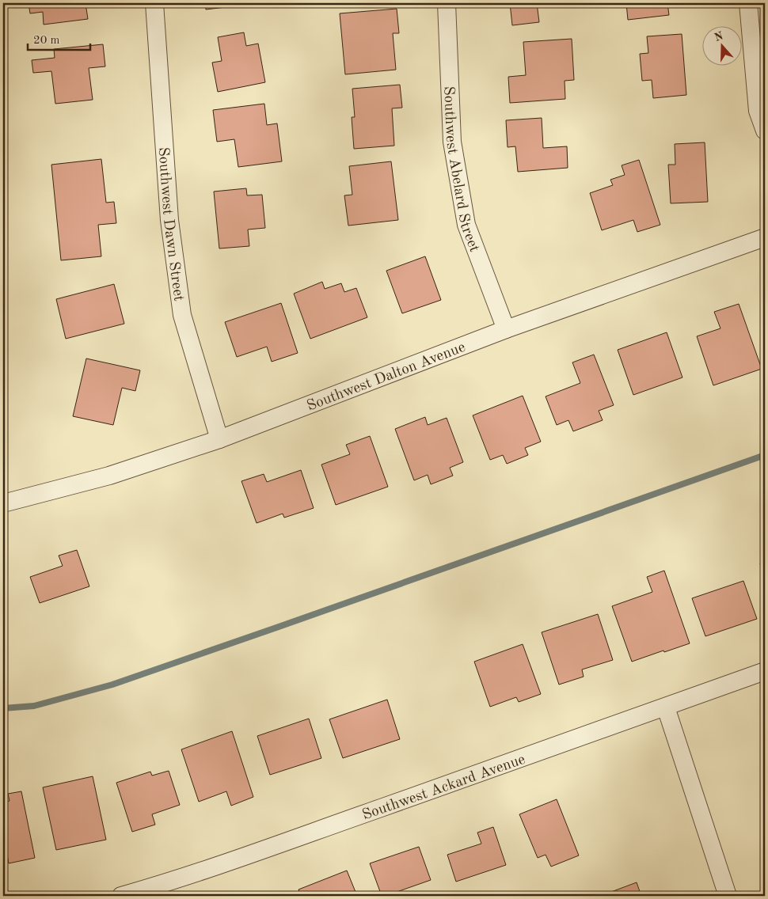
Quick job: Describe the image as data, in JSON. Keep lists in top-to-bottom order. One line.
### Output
{"streets":{"street":["Southwest Abelard Street","Southwest Dawn Street","Southwest Dalton Avenue","Southwest Ackard Avenue"]},"crossings":[["Southwest Abelard Street","Southwest Dalton Avenue"],["Southwest Dawn Street","Southwest Dalton Avenue"]],"scale_bar":"20 m","north":"top"}
